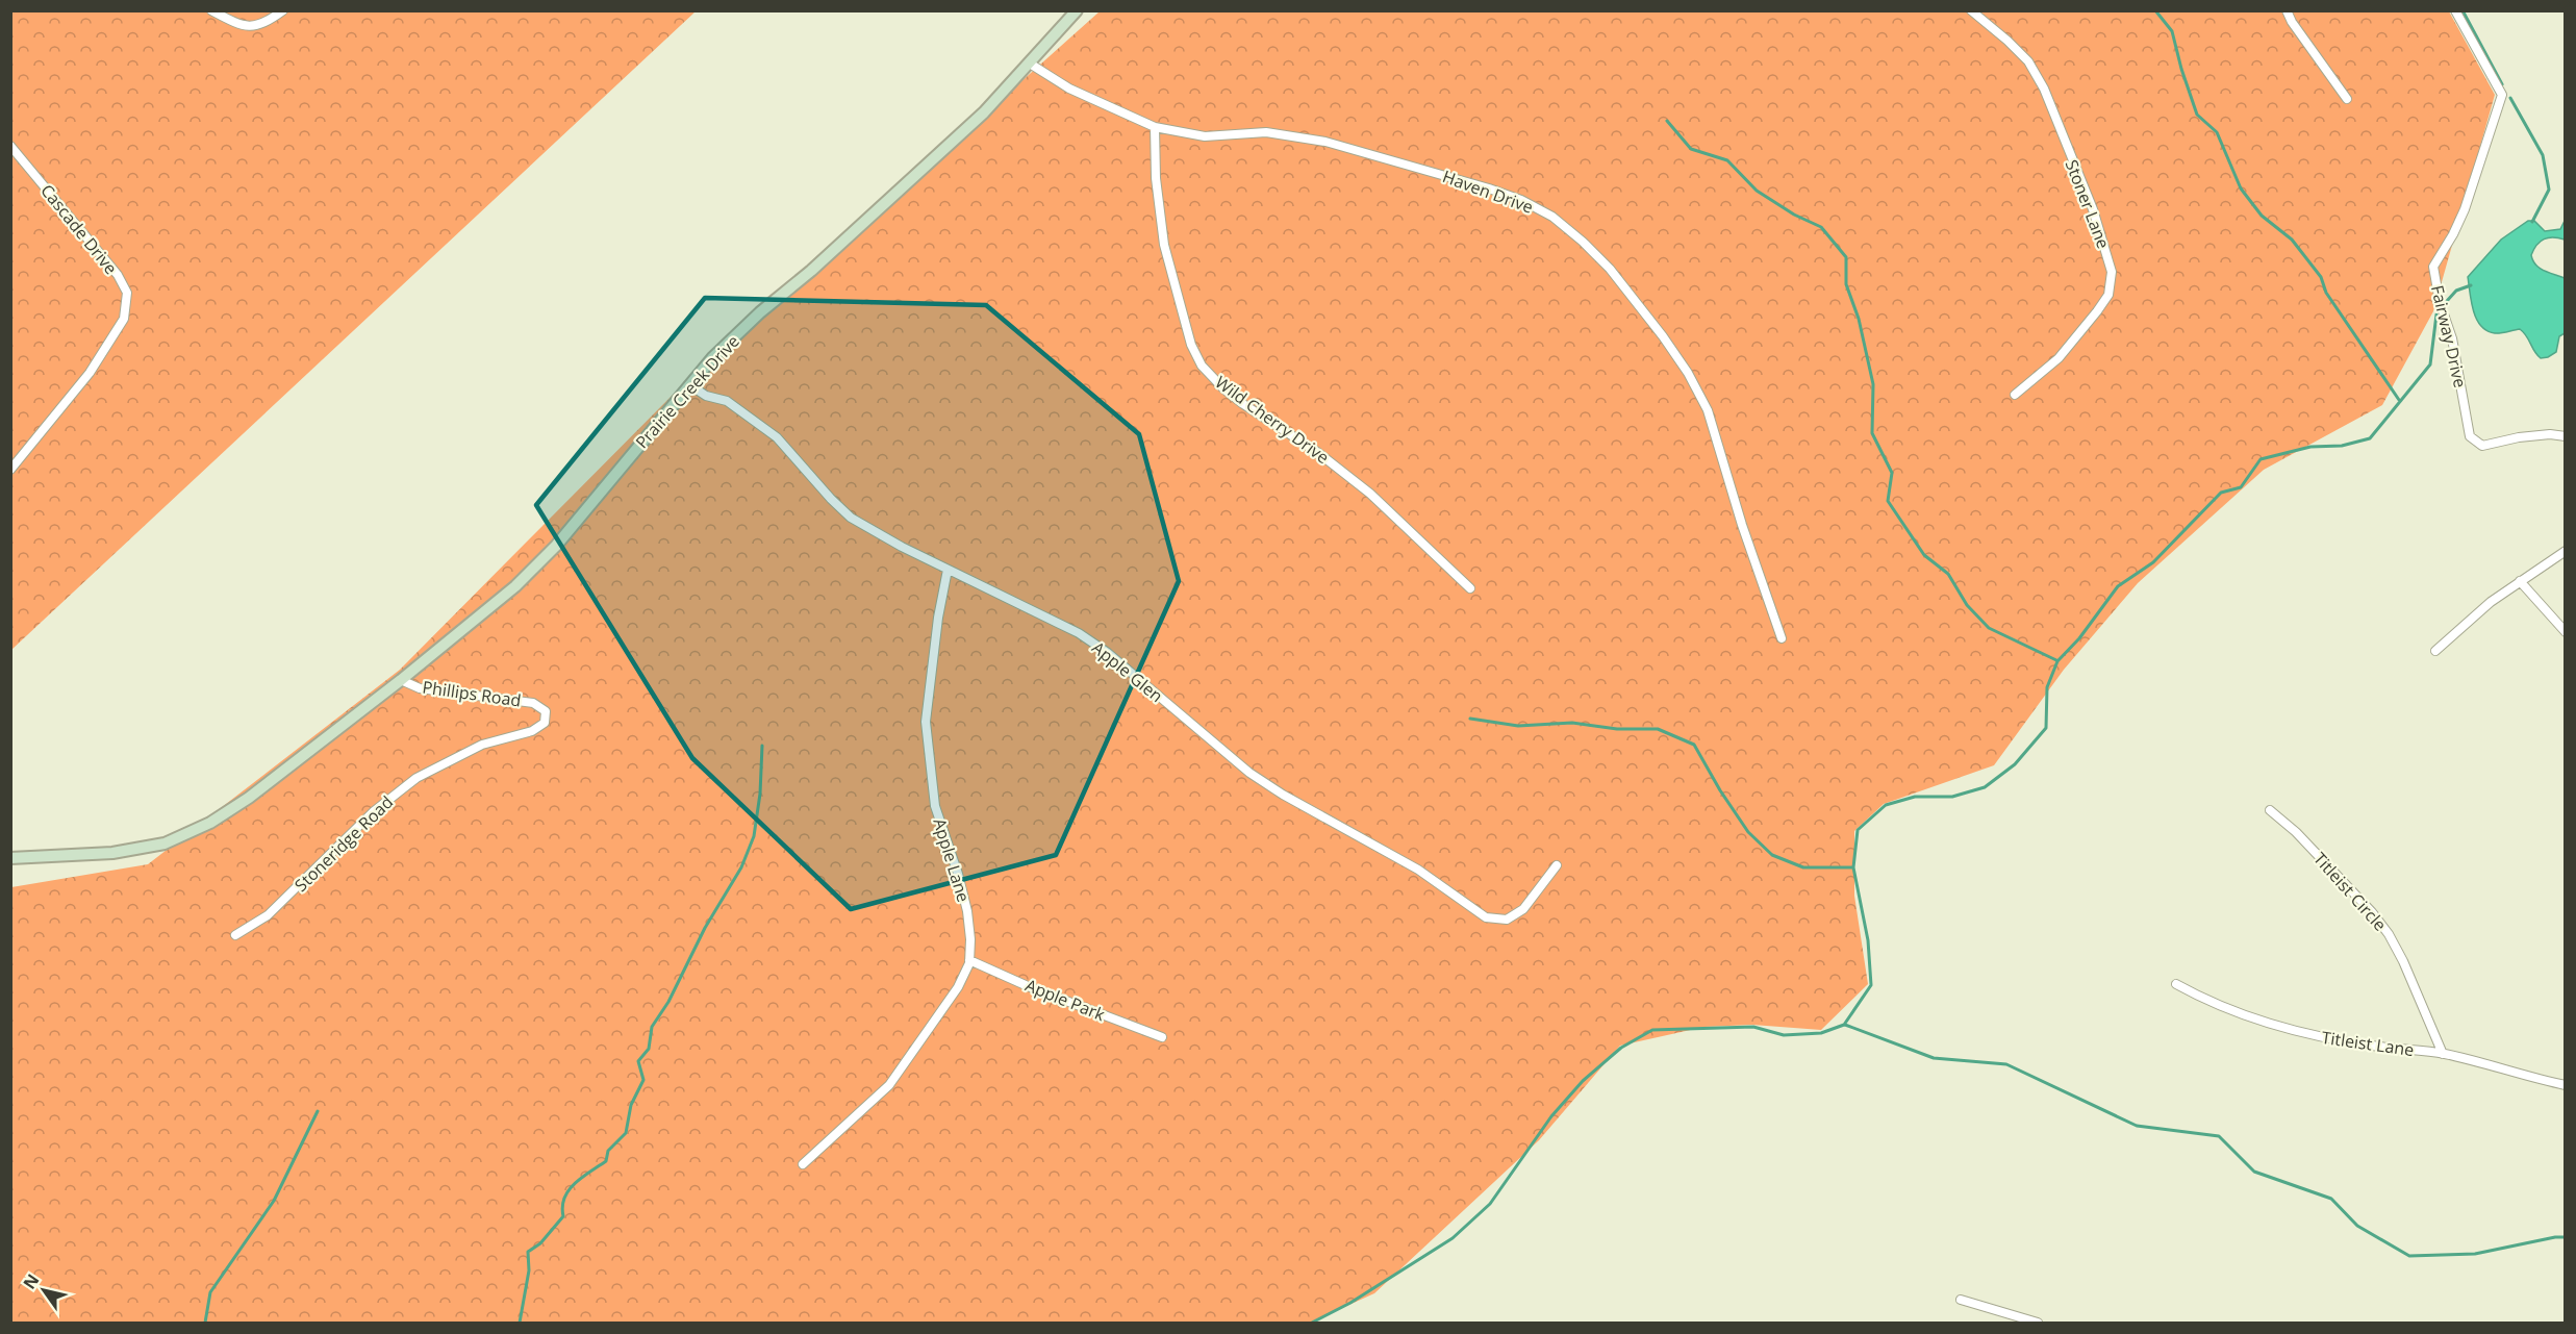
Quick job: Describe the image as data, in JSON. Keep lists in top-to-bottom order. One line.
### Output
{"streets":{"main road":["Prairie Creek Drive"],"street":["Haven Drive","Stoner Lane","Cascade Drive","Fairway Drive","Wild Cherry Drive","Apple Glen","Phillips Road","Stoneridge Road","Apple Lane","Titleist Circle","Apple Park","Titleist Lane"]},"crossings":[["Haven Drive","Prairie Creek Drive"],["Haven Drive","Wild Cherry Drive"],["Prairie Creek Drive","Apple Glen"],["Prairie Creek Drive","Phillips Road"],["Apple Glen","Apple Lane"],["Phillips Road","Stoneridge Road"],["Apple Lane","Apple Park"],["Titleist Circle","Titleist Lane"]],"north":"top left"}
